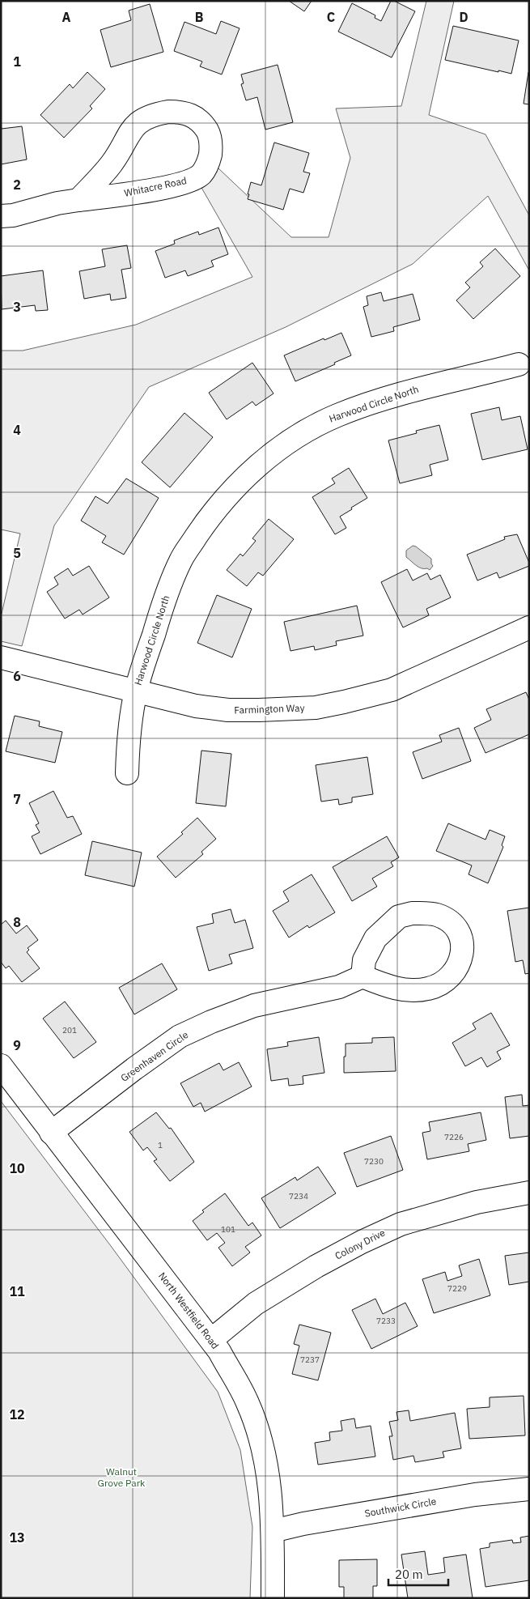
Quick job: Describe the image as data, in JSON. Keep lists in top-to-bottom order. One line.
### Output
{"streets":{"street":["Whitacre Road","Harwood Circle North","Farmington Way","Greenhaven Circle","Colony Drive","North Westfield Road","Southwick Circle"]},"crossings":[["Harwood Circle North","Farmington Way"],["Greenhaven Circle","North Westfield Road"],["Colony Drive","North Westfield Road"],["North Westfield Road","Southwick Circle"]],"parks":["Walnut Grove Park"],"house_numbers":["201","7226","1","7230","7234","101","7229","7233","7237"],"scale_bar":"20 m","grid":{"columns":["A","B","C","D"],"rows":["1","2","3","4","5","6","7","8","9","10","11","12","13"]}}
